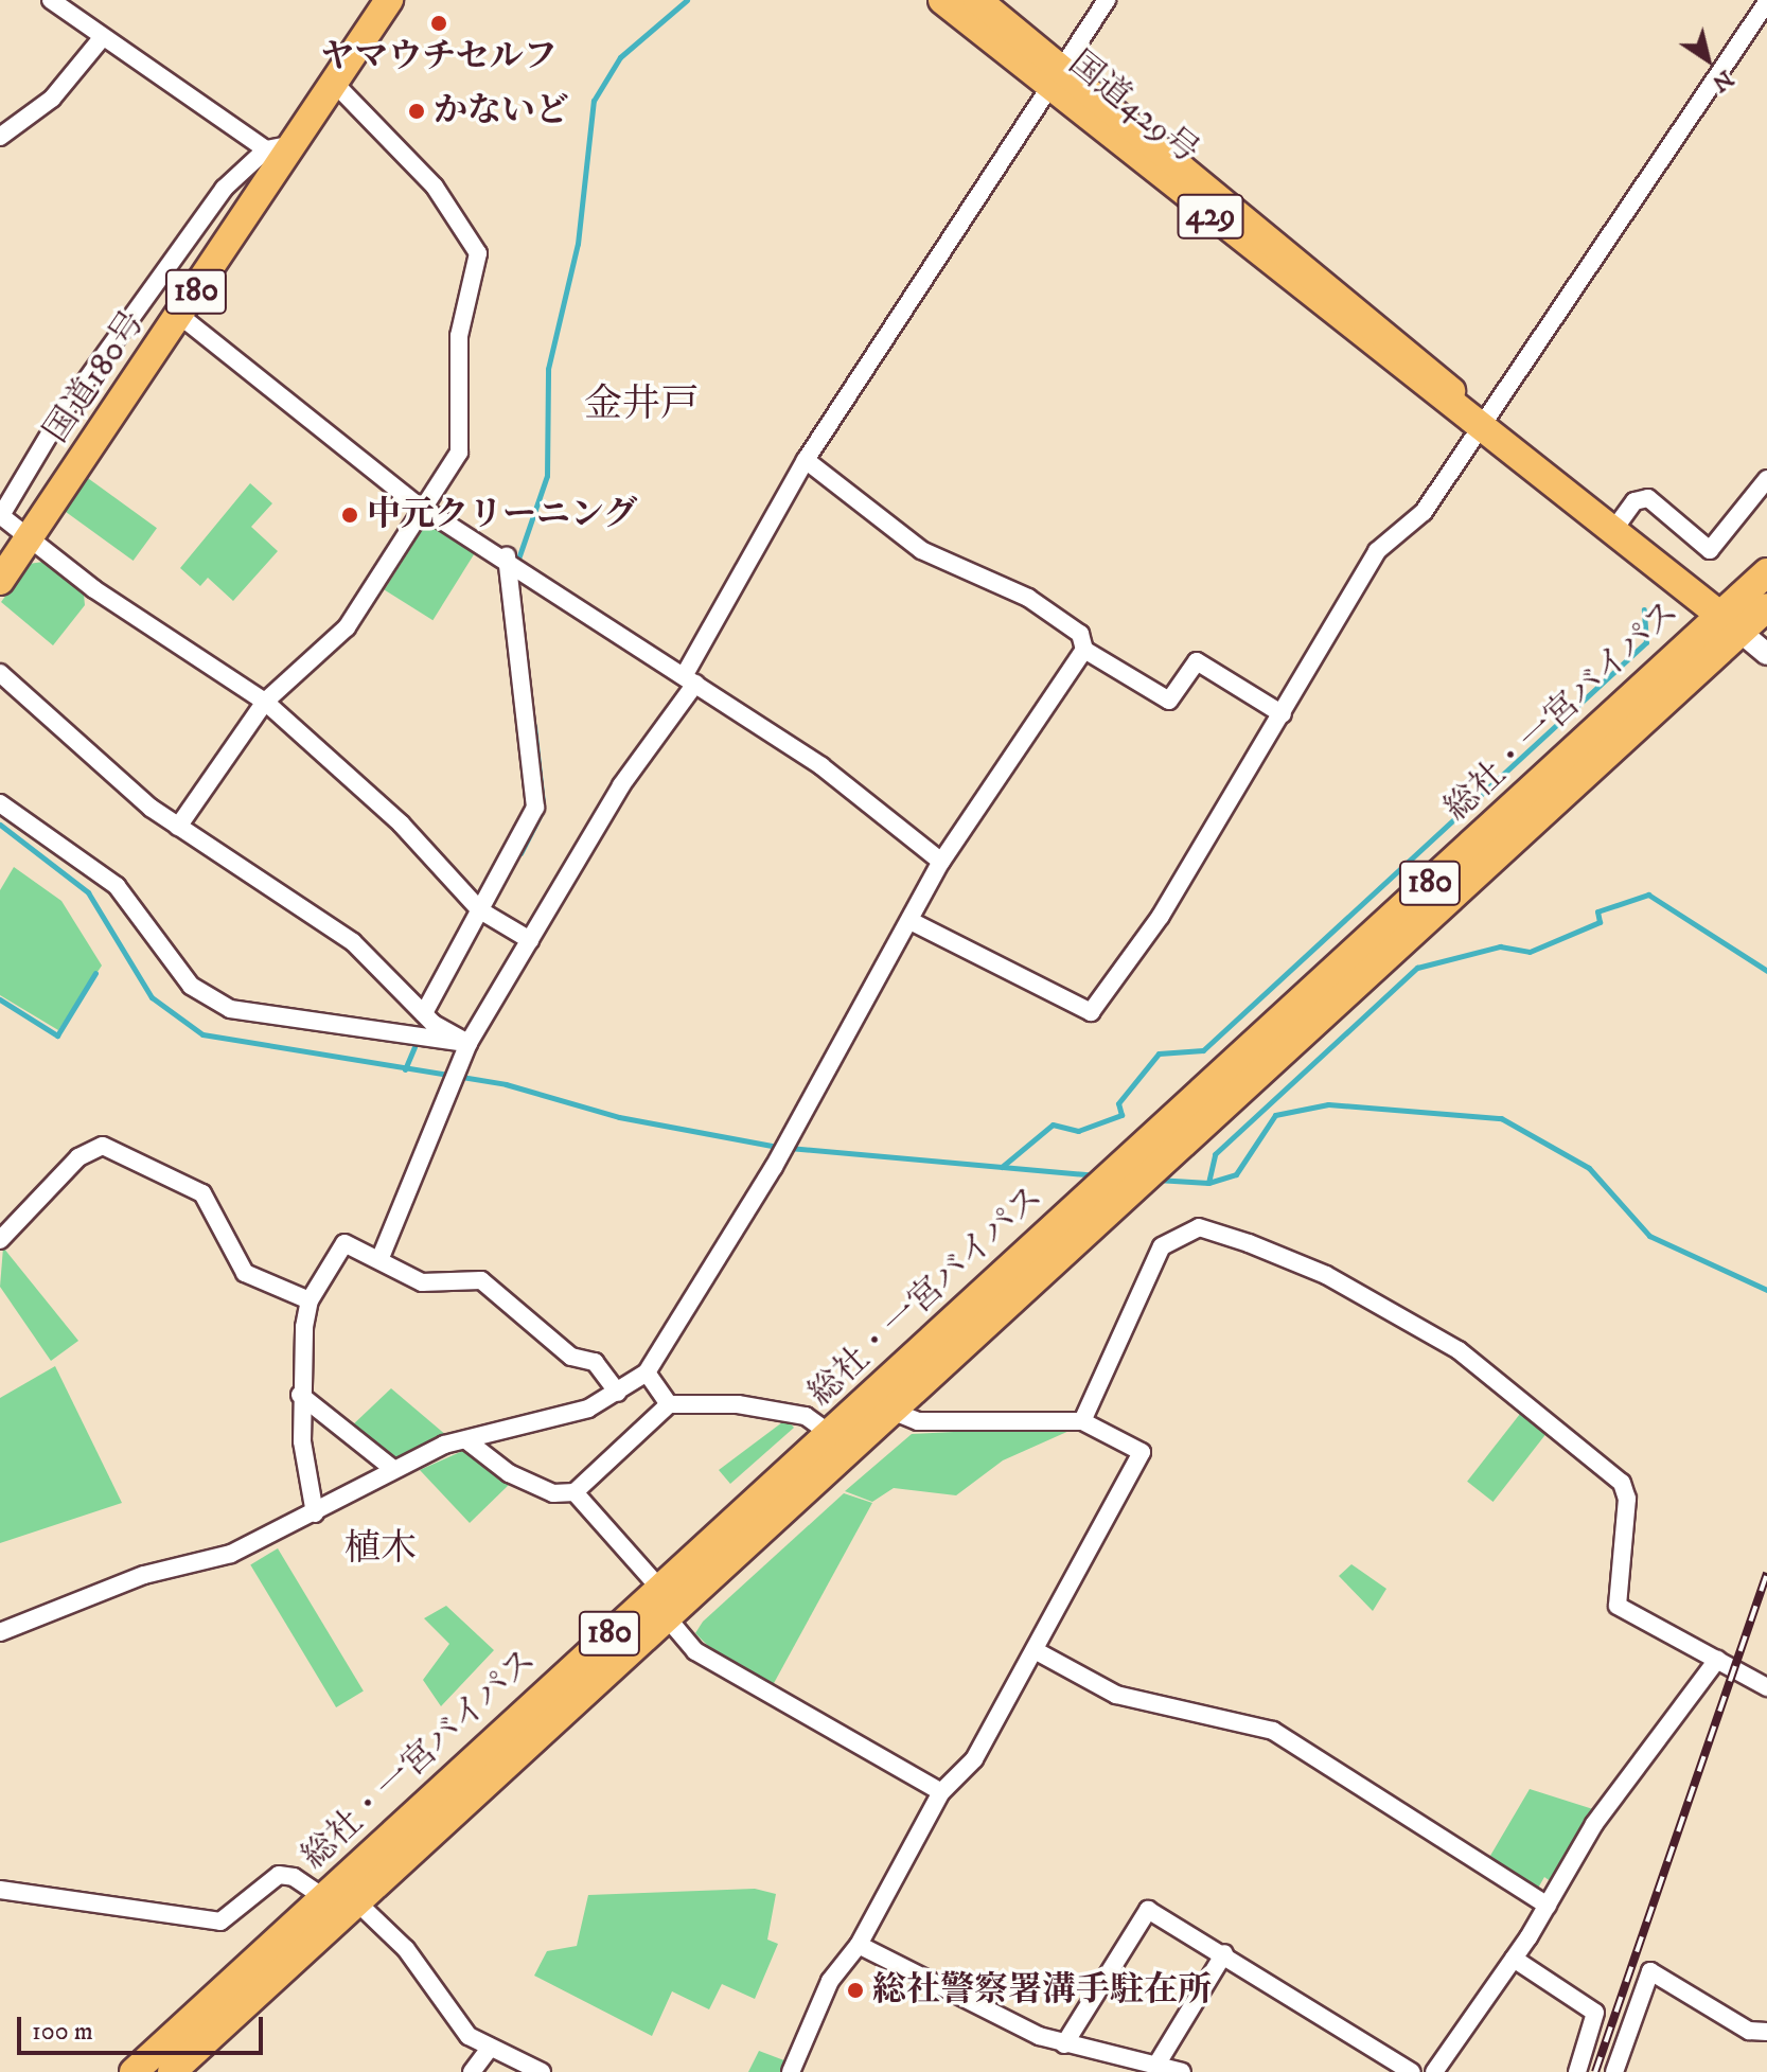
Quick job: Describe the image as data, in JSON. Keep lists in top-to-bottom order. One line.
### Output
{"streets":{"highway":["国道429号","429","180","国道180号","総社・一宮バイパス"]},"crossings":[["国道429号","総社・一宮バイパス"]],"districts":["金井戸","植木"],"places":["ヤマウチセルフ","かないど","中元クリーニング","総社警察署溝手駐在所"],"scale_bar":"100 m","north":"bottom right"}
